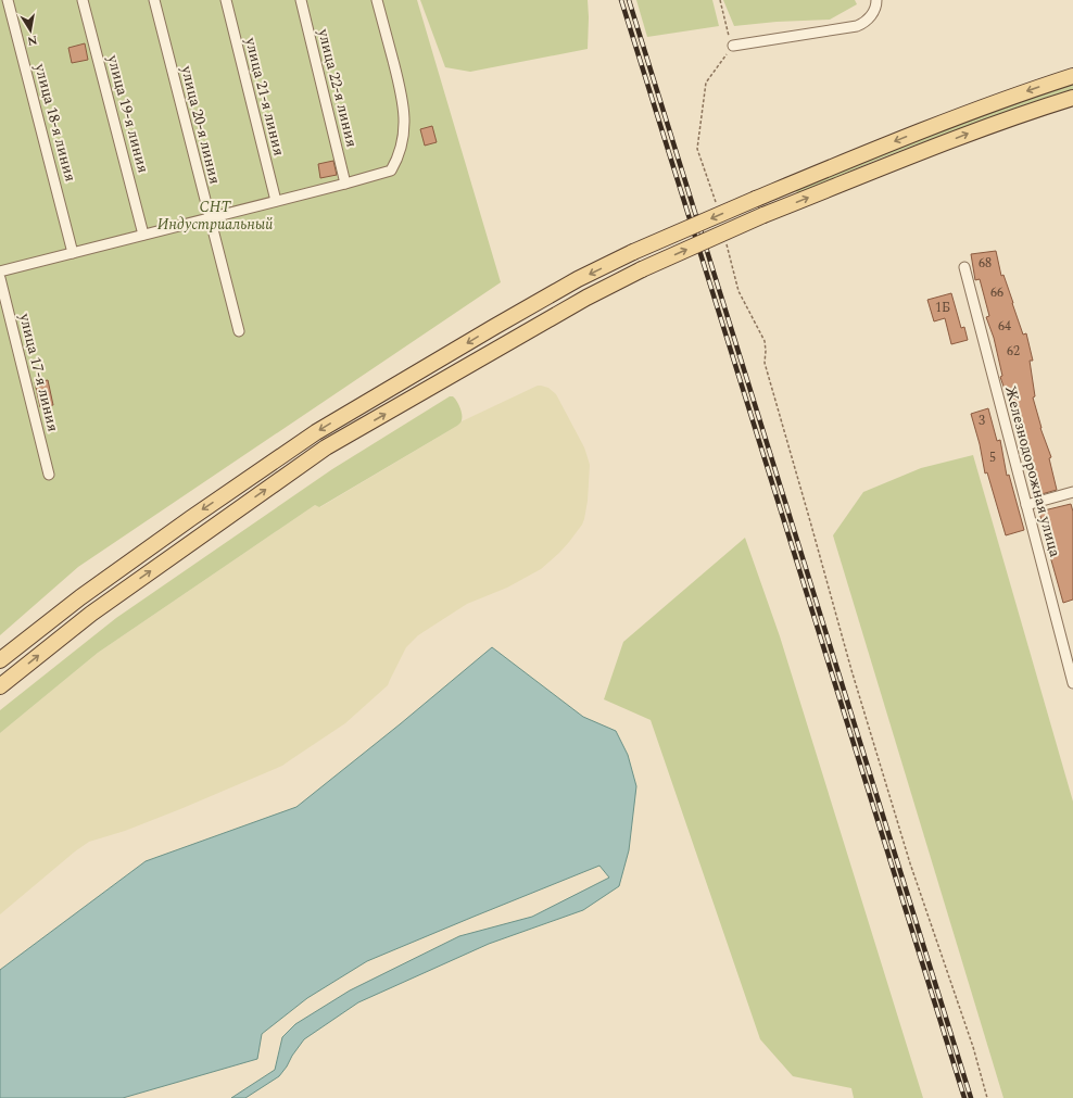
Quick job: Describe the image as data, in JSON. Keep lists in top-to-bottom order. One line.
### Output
{"streets":{"street":["улица 22-я линия","улица 21-я линия","улица 19-я линия","улица 18-я линия","улица 20-я линия","улица 17-я линия","Железнодорожная улица"]},"parks":["СНТ Индустриальный"],"house_numbers":["68","66","1Б","64","62","3","5"],"north":"bottom"}
